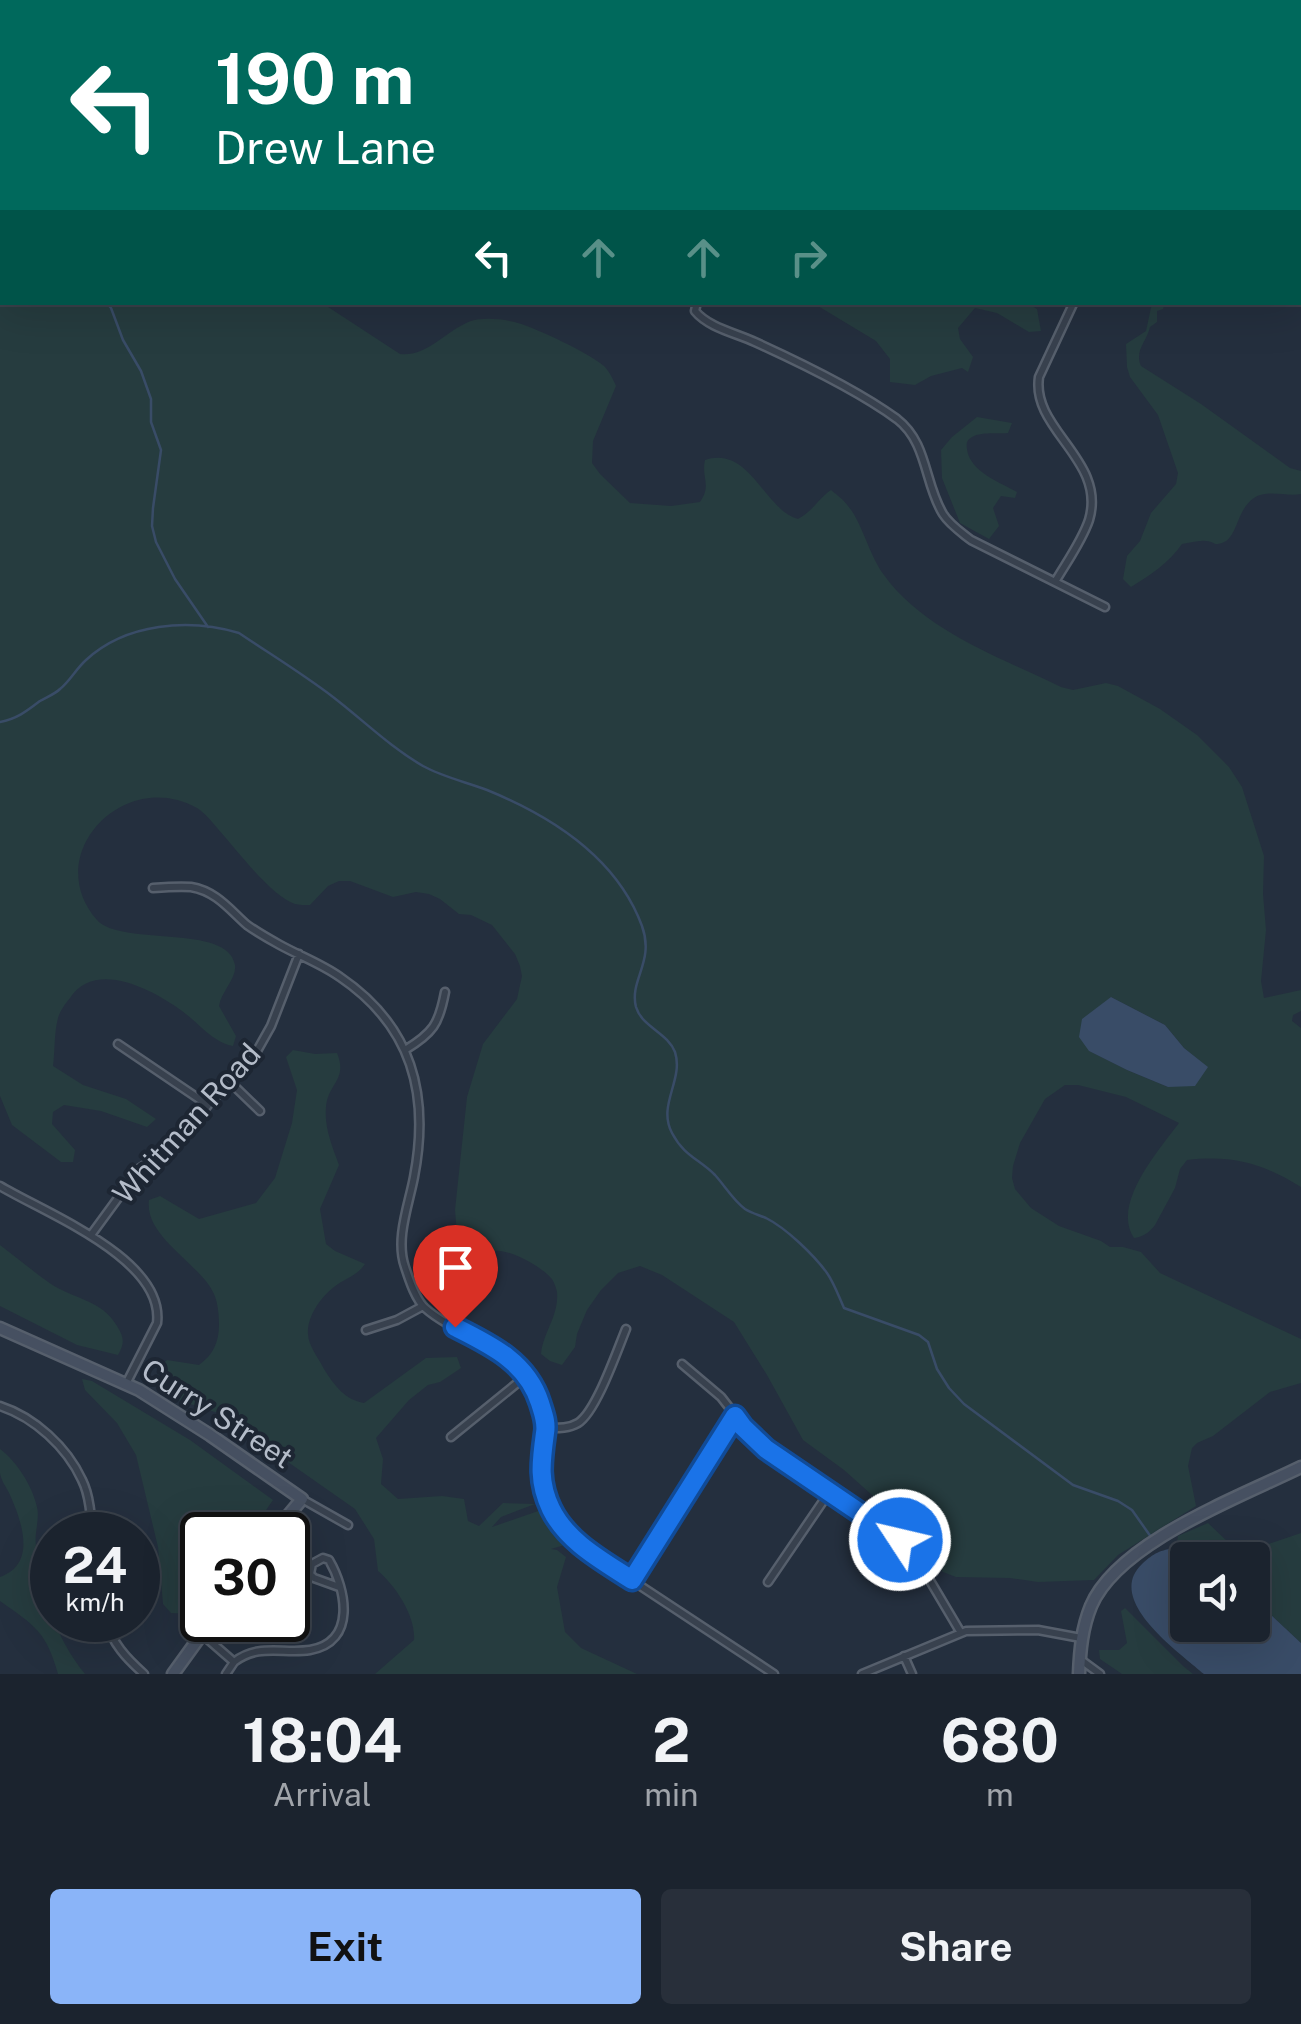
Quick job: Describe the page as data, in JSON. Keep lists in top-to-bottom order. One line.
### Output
{"streets":{"street":["Whitman Road","Curry Street"]},"page":{"turn":["190 m","Drew Lane"],"speed":"24 km/h","limit":"30","eta":["18:04","Arrival","2","min","680","m"],"buttons":["Exit","Share"]}}
